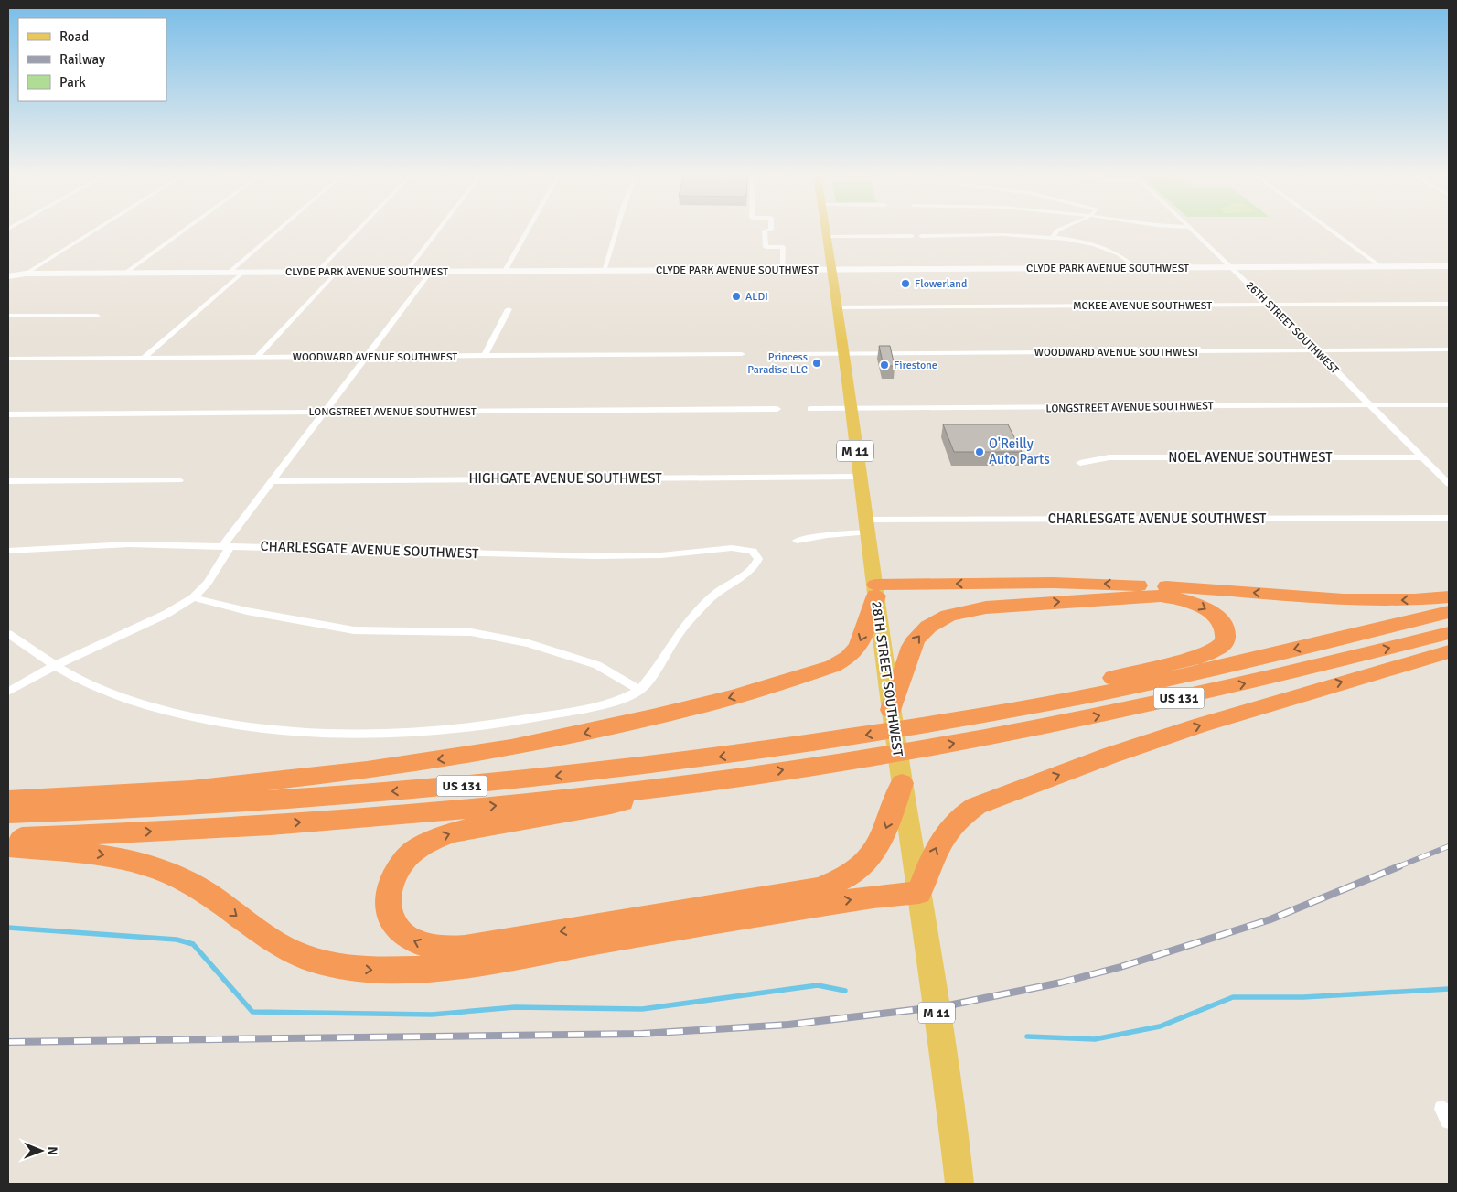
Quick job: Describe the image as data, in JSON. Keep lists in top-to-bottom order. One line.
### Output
{"streets":{"highway":["US 131"],"main road":["CLYDE PARK AVENUE SOUTHWEST","M 11","28TH STREET SOUTHWEST"],"street":["MCKEE AVENUE SOUTHWEST","26TH STREET SOUTHWEST","WOODWARD AVENUE SOUTHWEST","LONGSTREET AVENUE SOUTHWEST","NOEL AVENUE SOUTHWEST","HIGHGATE AVENUE SOUTHWEST","CHARLESGATE AVENUE SOUTHWEST"]},"crossings":[["CLYDE PARK AVENUE SOUTHWEST","26TH STREET SOUTHWEST"],["CLYDE PARK AVENUE SOUTHWEST","28TH STREET SOUTHWEST"],["MCKEE AVENUE SOUTHWEST","26TH STREET SOUTHWEST"],["MCKEE AVENUE SOUTHWEST","28TH STREET SOUTHWEST"],["26TH STREET SOUTHWEST","WOODWARD AVENUE SOUTHWEST"],["26TH STREET SOUTHWEST","LONGSTREET AVENUE SOUTHWEST"],["26TH STREET SOUTHWEST","NOEL AVENUE SOUTHWEST"],["WOODWARD AVENUE SOUTHWEST","28TH STREET SOUTHWEST"],["LONGSTREET AVENUE SOUTHWEST","28TH STREET SOUTHWEST"],["HIGHGATE AVENUE SOUTHWEST","28TH STREET SOUTHWEST"],["CHARLESGATE AVENUE SOUTHWEST","28TH STREET SOUTHWEST"]],"places":["Flowerland","ALDI","Princess Paradise LLC","Firestone","O'Reilly Auto Parts"],"legend":["Road","Railway","Park"],"north":"right"}
